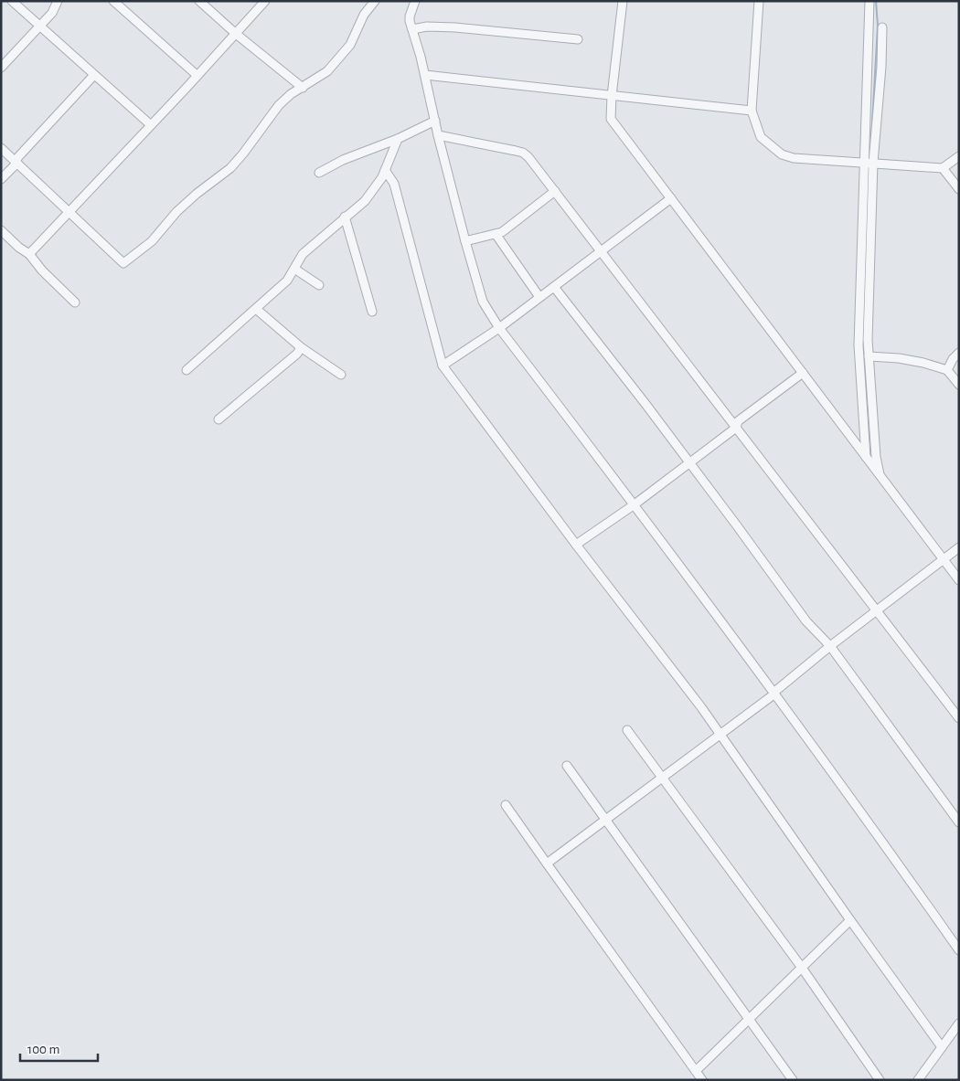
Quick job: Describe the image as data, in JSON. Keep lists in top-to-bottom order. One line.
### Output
{"scale_bar":"100 m"}
